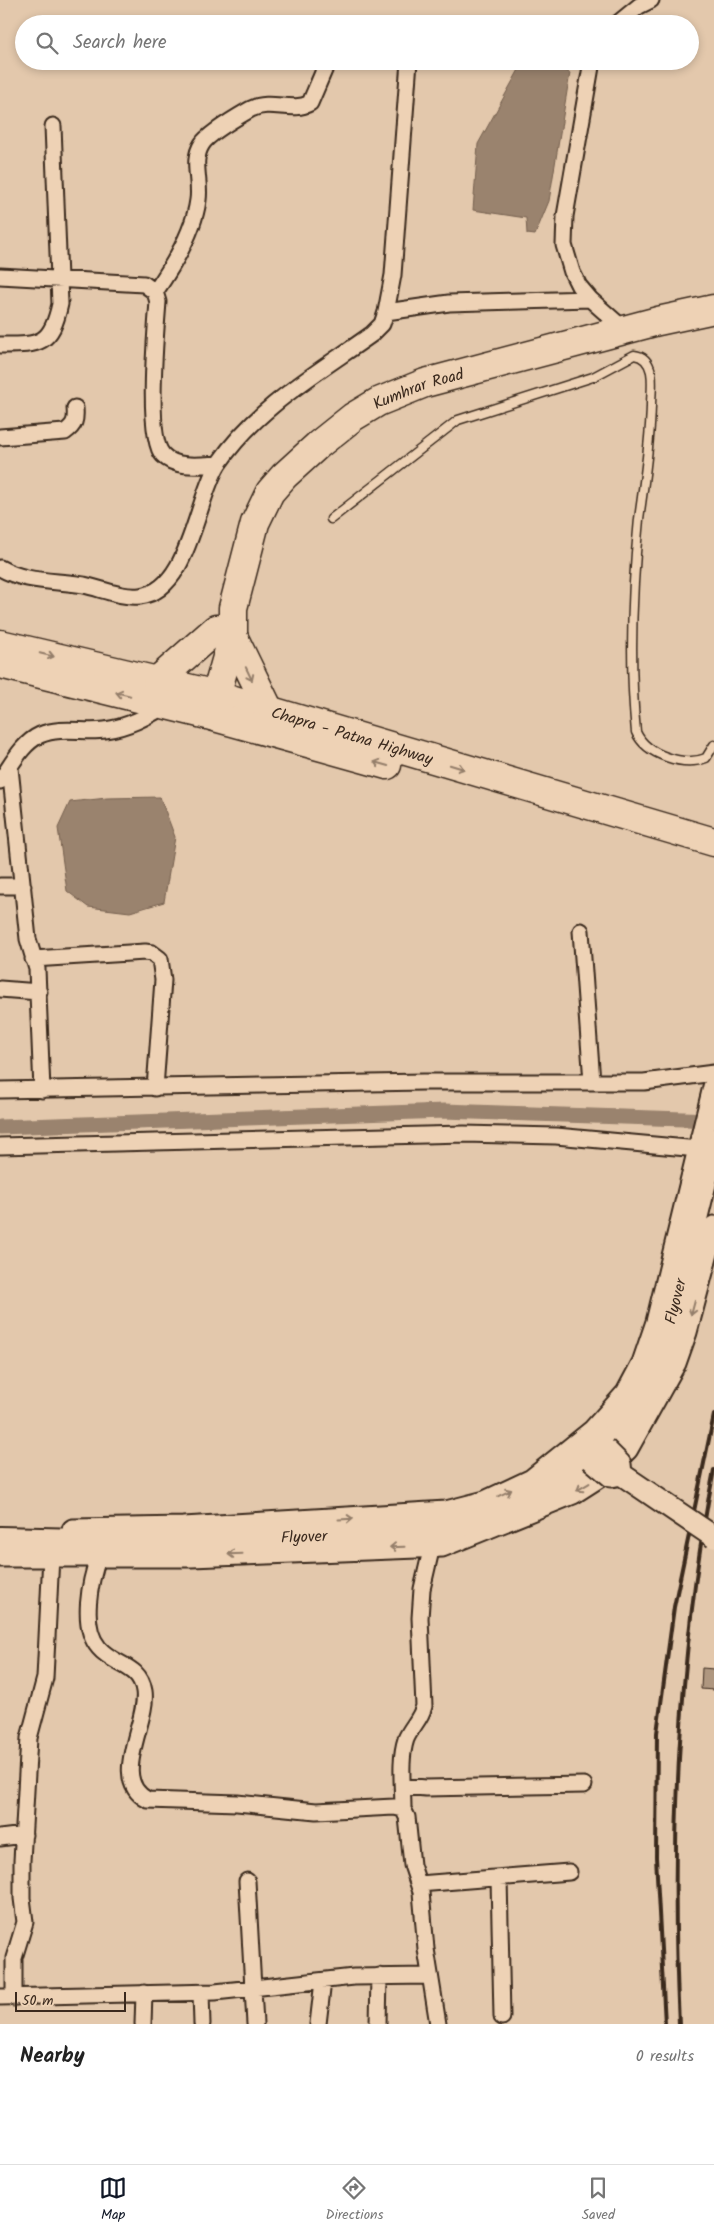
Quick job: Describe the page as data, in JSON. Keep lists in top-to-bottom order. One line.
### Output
{"streets":{"highway":["Kumhrar Road","Chapra - Patna Highway"],"main road":["Flyover"]},"crossings":[["Kumhrar Road","Chapra - Patna Highway"]],"scale_bar":"50 m","page":{"search":"Search here","scale":"50 m","heading":["Nearby","0 results"],"nav":["Map","Directions","Saved"]}}
